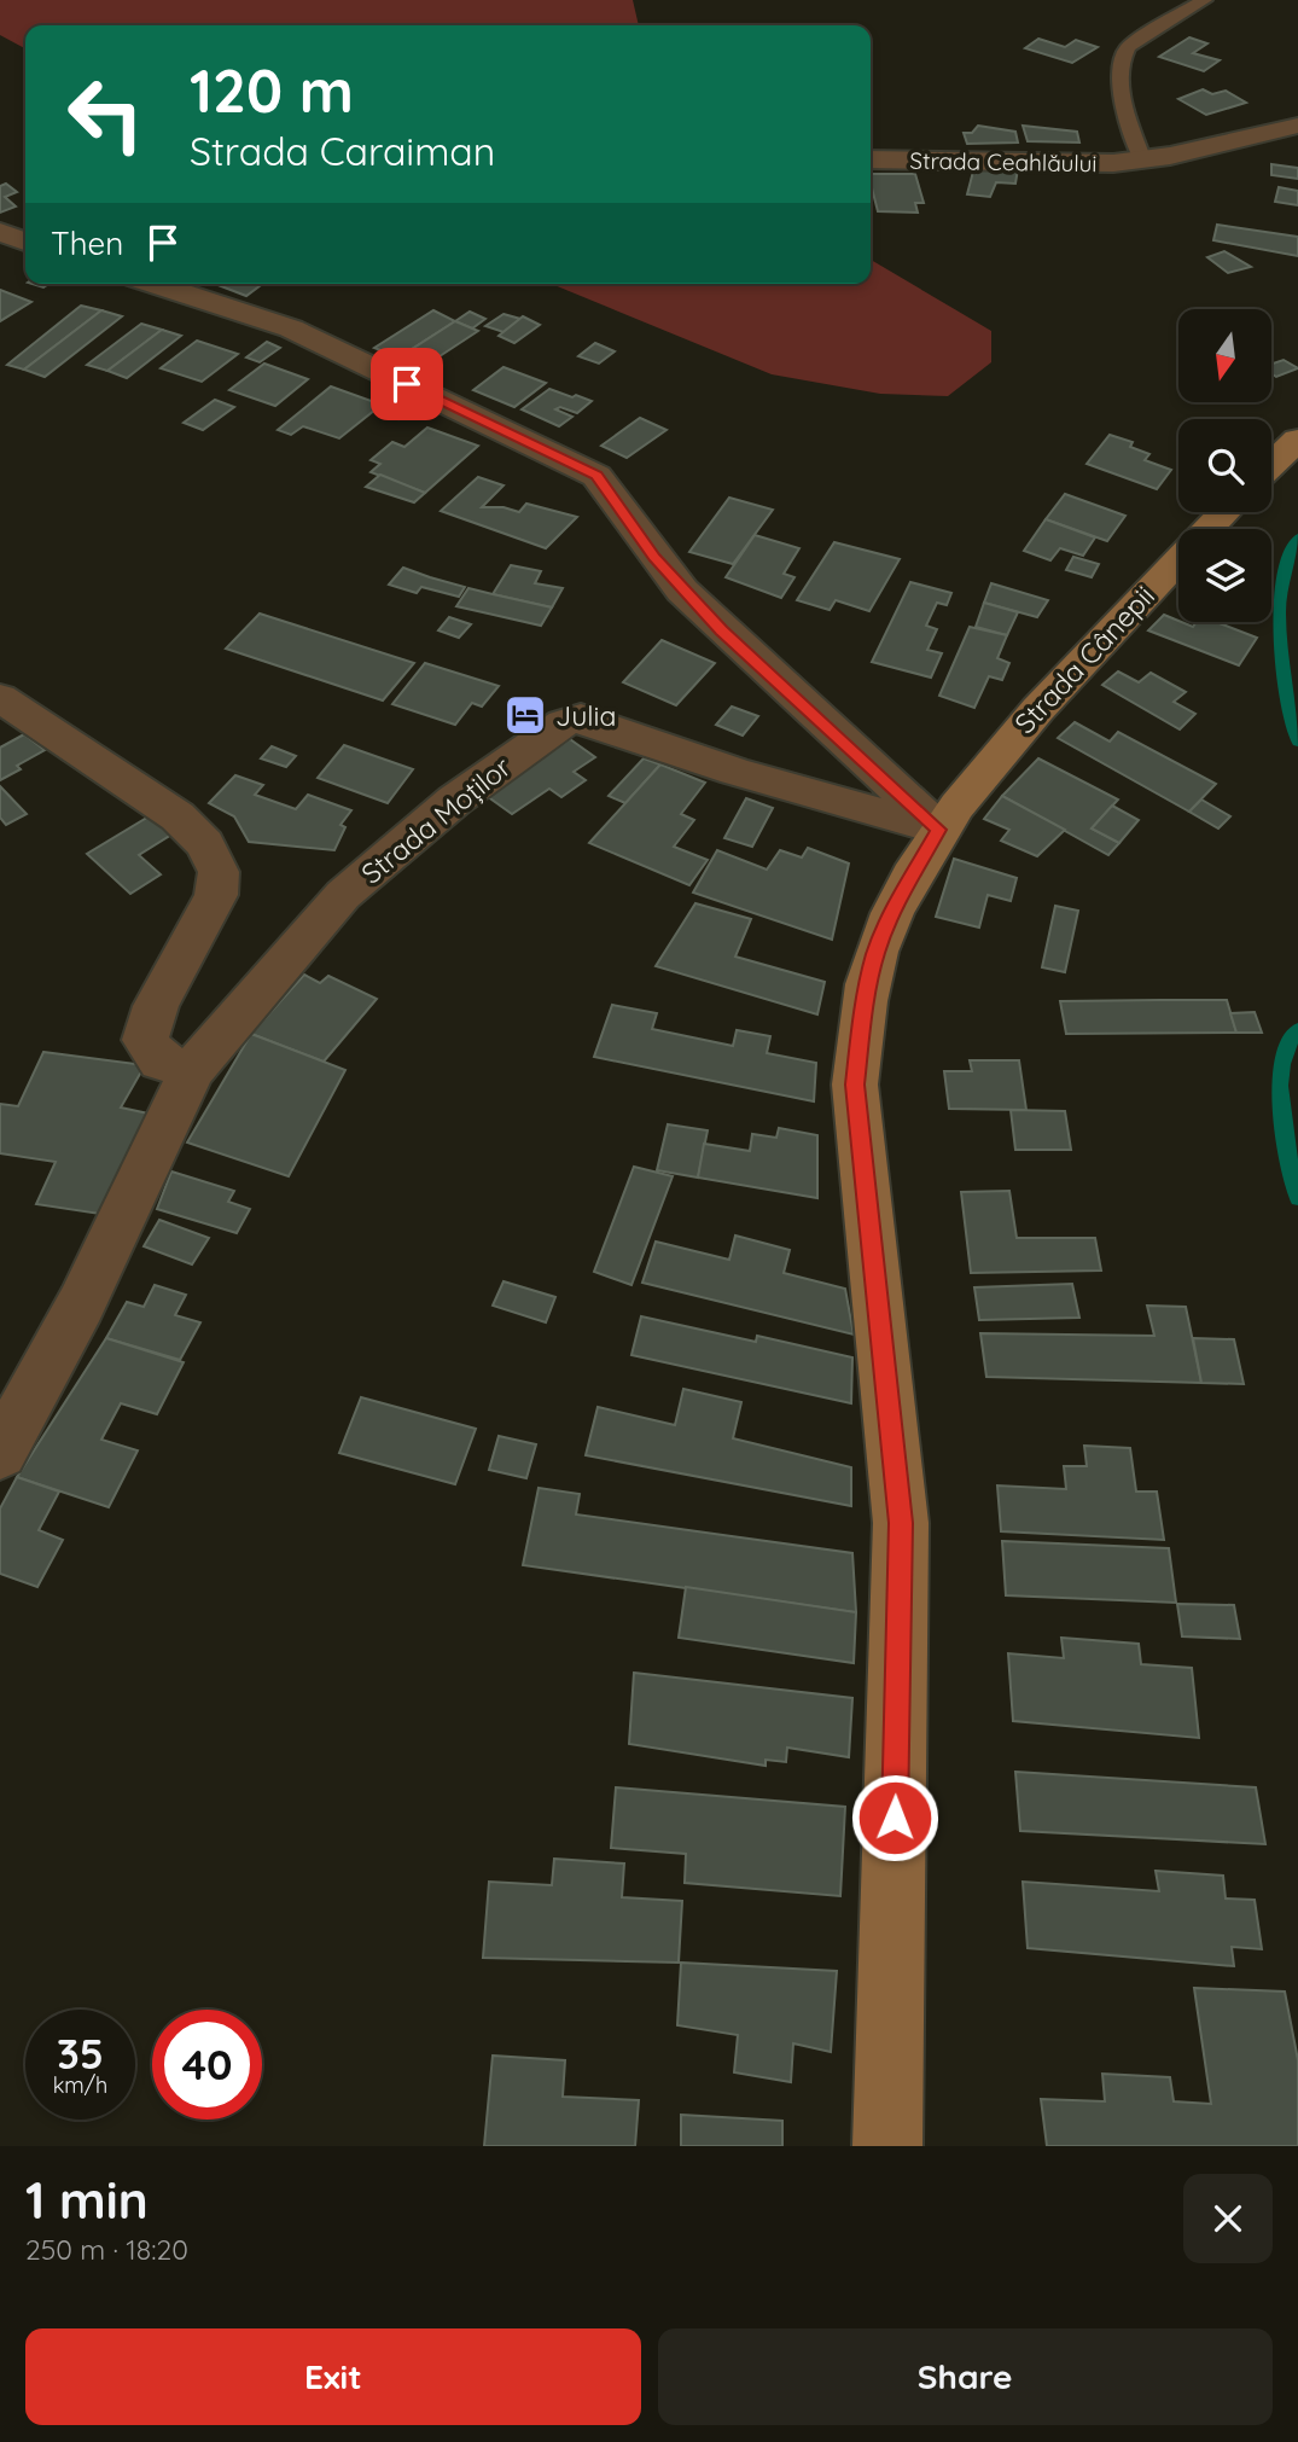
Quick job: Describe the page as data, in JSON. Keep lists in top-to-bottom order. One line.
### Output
{"streets":{"street":["Strada Ceahlăului","Strada Cânepii","Strada Moților"]},"crossings":[["Strada Cânepii","Strada Moților"]],"places":{"hotel":["Julia"]},"north":"bottom","page":{"turn":["120 m","Strada Caraiman"],"then":"Then","speed":"35 km/h","limit":"40","heading":["1 min","250 m · 18:20"],"buttons":["Exit","Share"]}}
